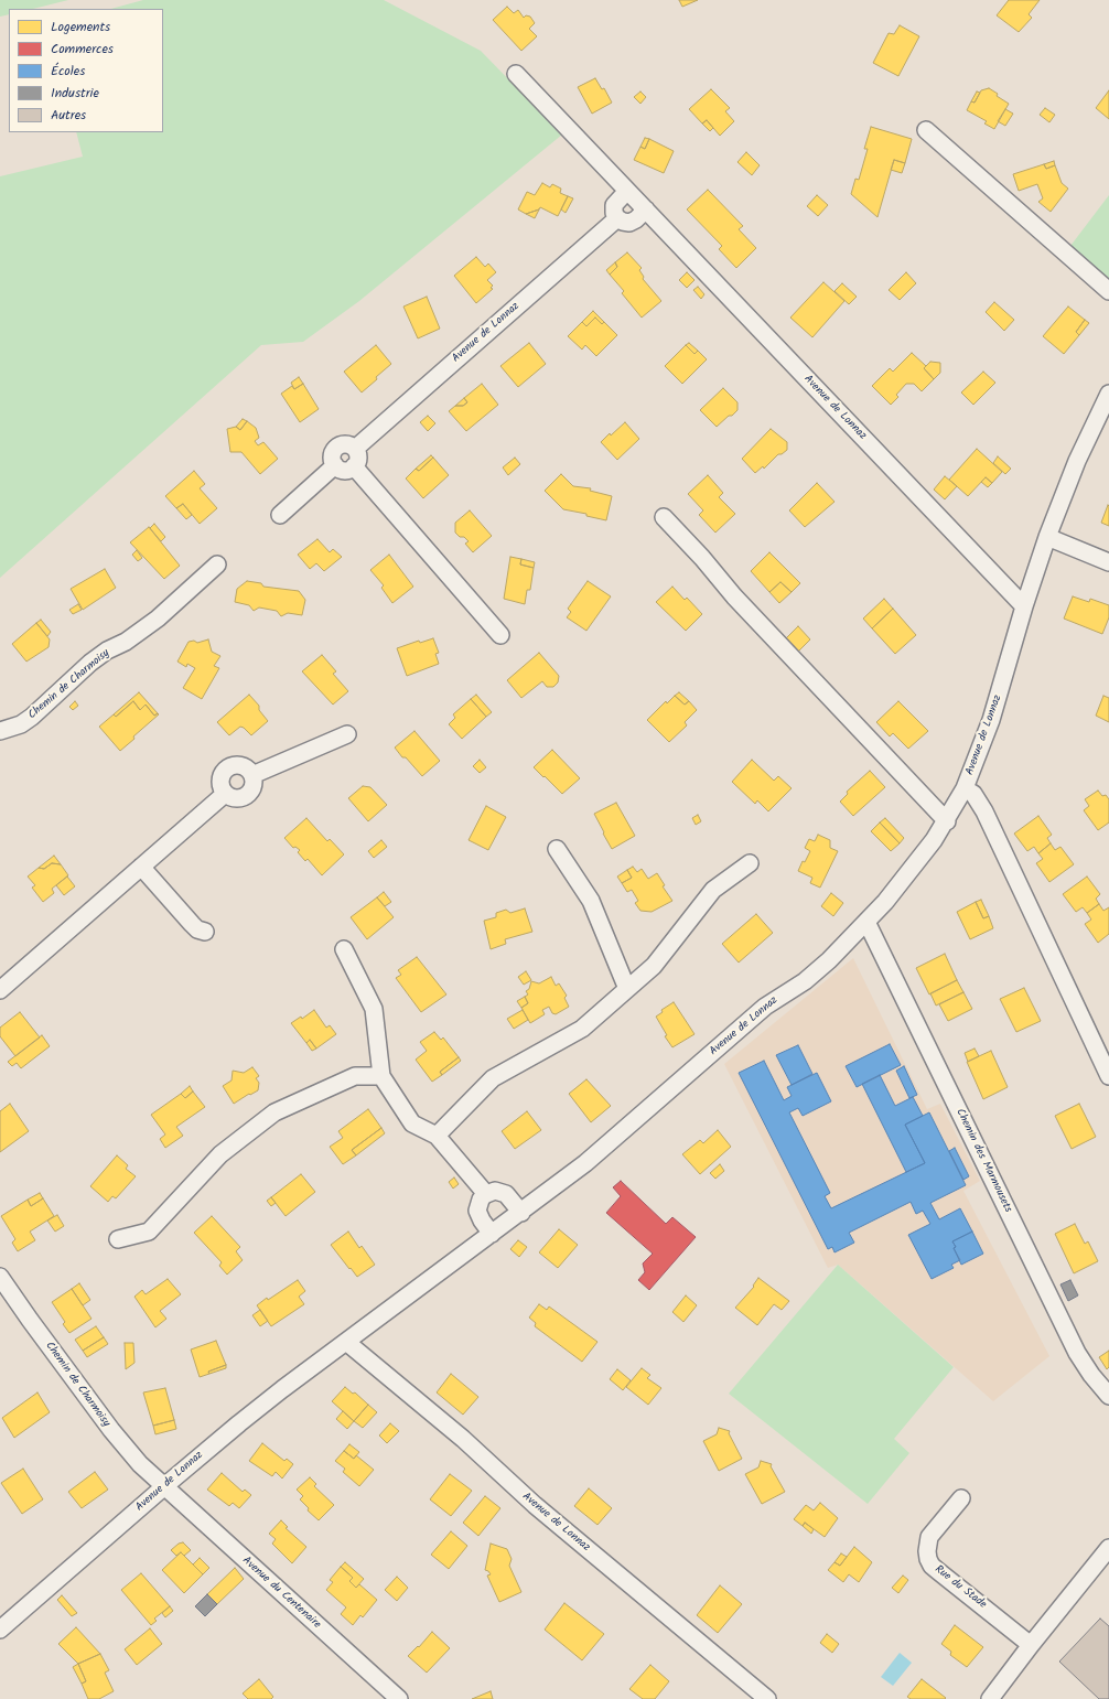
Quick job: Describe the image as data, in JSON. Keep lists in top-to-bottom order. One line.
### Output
{"streets":{"street":["Avenue de Lonnaz","Chemin de Charmoisy","Chemin des Marmousets","Rue du Stade","Avenue du Centenaire"]},"crossings":[["Avenue de Lonnaz","Chemin de Charmoisy"],["Avenue de Lonnaz","Chemin des Marmousets"],["Avenue de Lonnaz","Avenue du Centenaire"],["Chemin de Charmoisy","Avenue du Centenaire"]],"legend":["Logements","Commerces","Écoles","Industrie","Autres"]}
